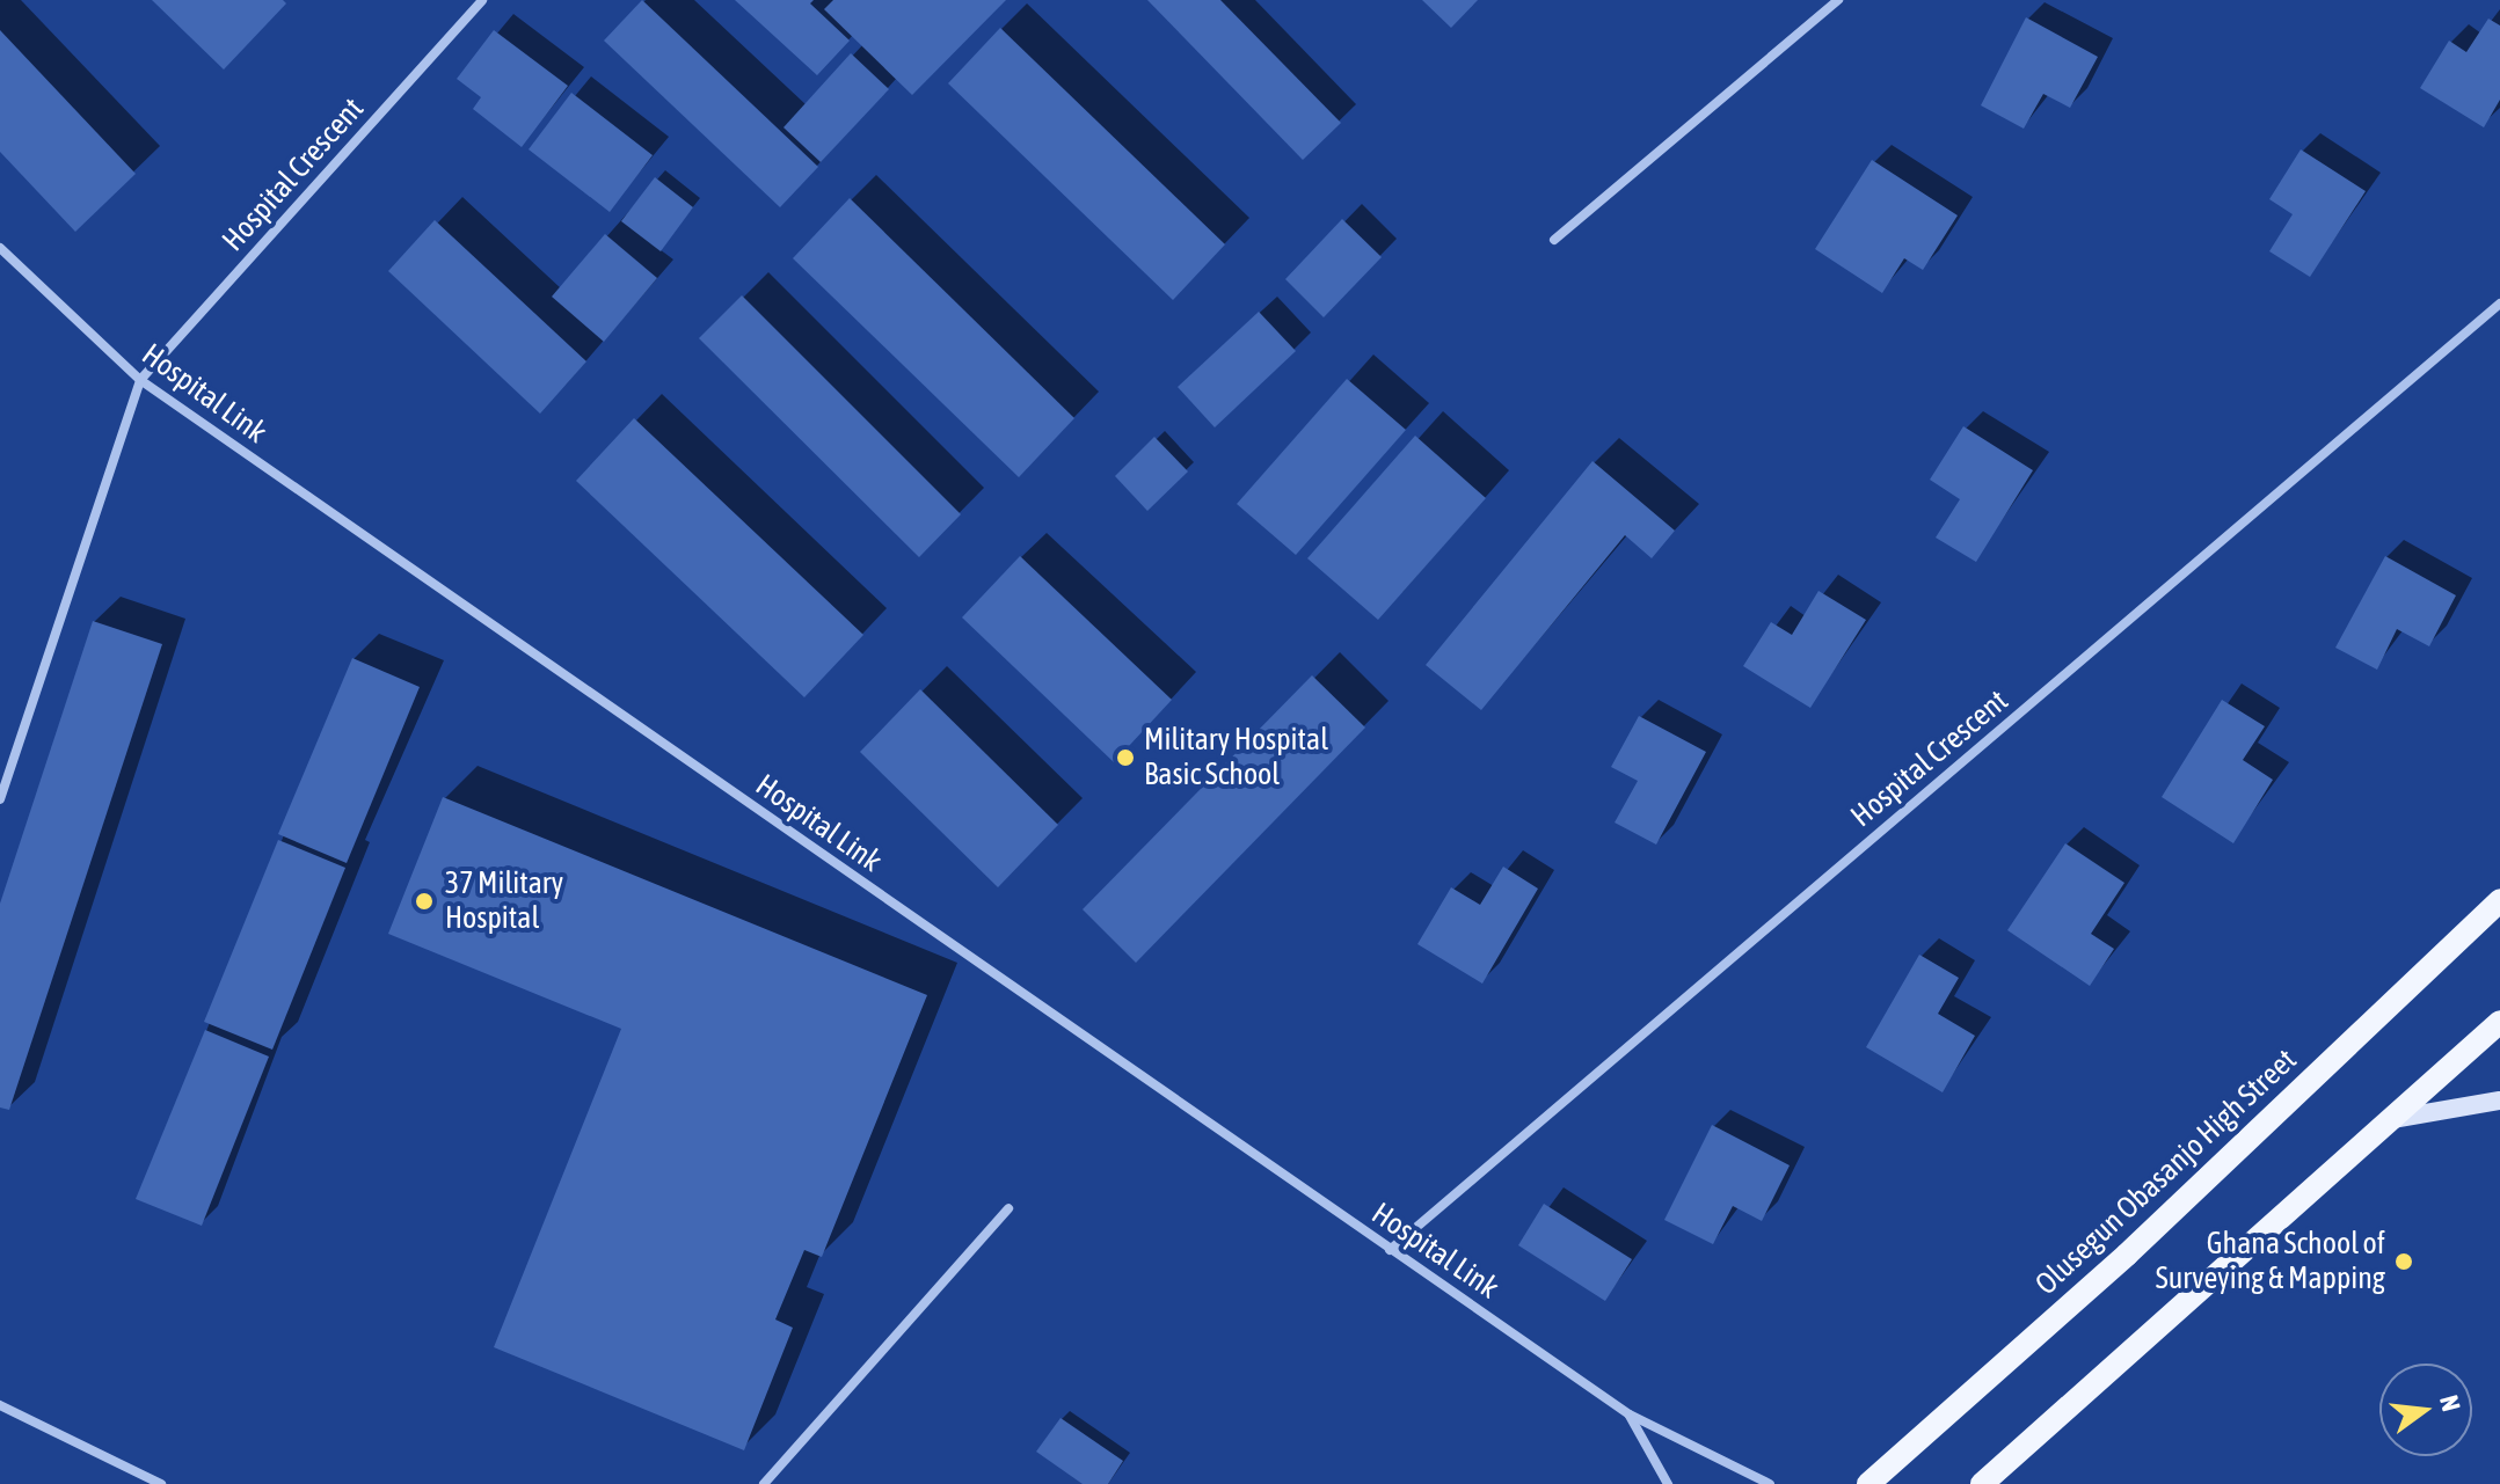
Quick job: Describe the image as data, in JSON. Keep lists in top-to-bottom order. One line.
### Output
{"streets":{"main road":["Olusegun Obasanjo High Street"],"street":["Hospital Crescent","Hospital Link"]},"crossings":[["Hospital Crescent","Hospital Link"]],"places":["Military Hospital Basic School","37 Military Hospital","Ghana School of Surveying & Mapping"],"north":"right"}
